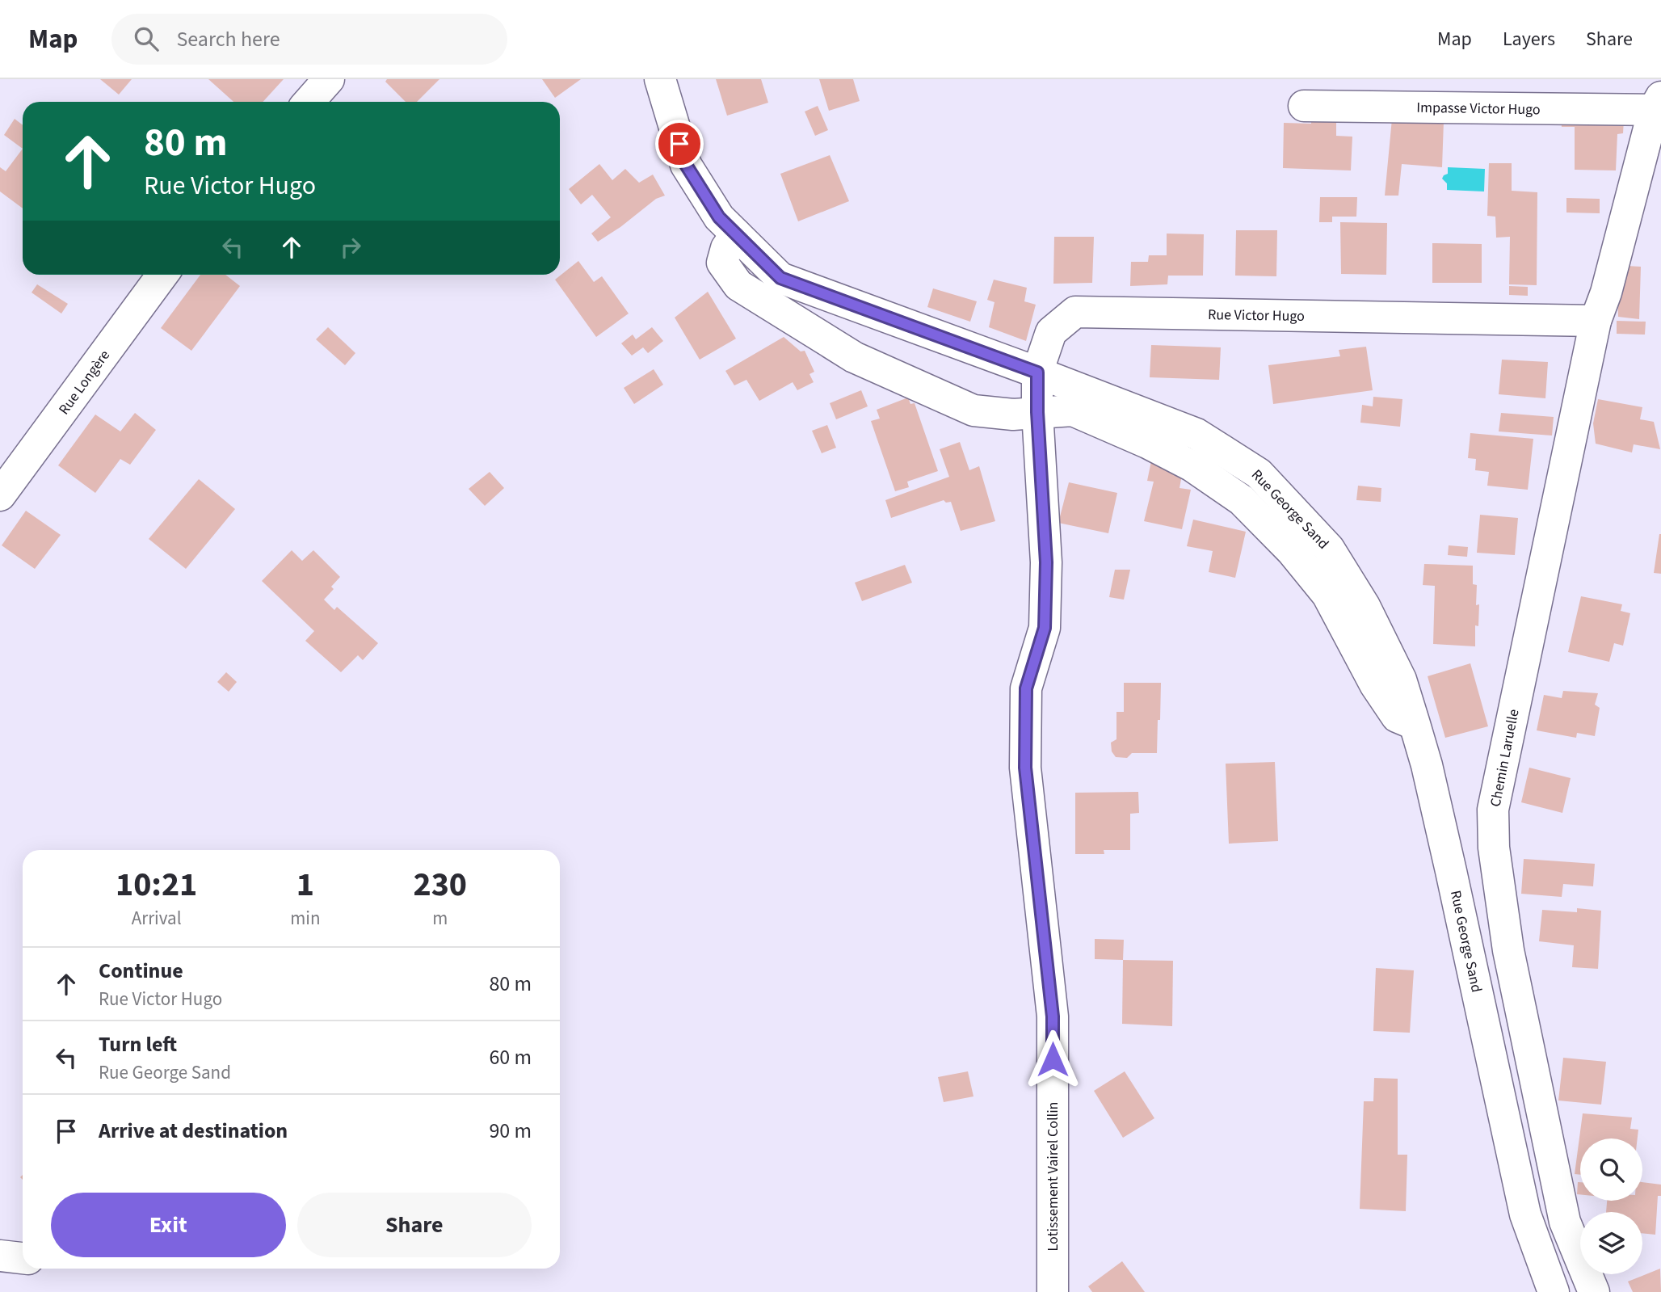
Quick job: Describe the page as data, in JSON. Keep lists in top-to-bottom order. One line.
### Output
{"streets":{"street":["Impasse Victor Hugo","Rue Victor Hugo","Rue Longère","Rue George Sand","Chemin Laruelle","Lotissement Vairel Collin"]},"crossings":[["Rue Victor Hugo","Rue George Sand"],["Rue Victor Hugo","Chemin Laruelle"],["Rue Victor Hugo","Lotissement Vairel Collin"]],"page":{"header":"Map","search":"Search here","nav":["Map","Layers","Share"],"turn":["80 m","Rue Victor Hugo"],"eta":["10:21","Arrival","1","min","230","m"],"list":[{"name":"Continue","note":"Rue Victor Hugo","value":"80 m"},{"name":"Turn left","note":"Rue George Sand","value":"60 m"},{"name":"Arrive at destination","value":"90 m"}],"buttons":["Exit","Share"]}}
